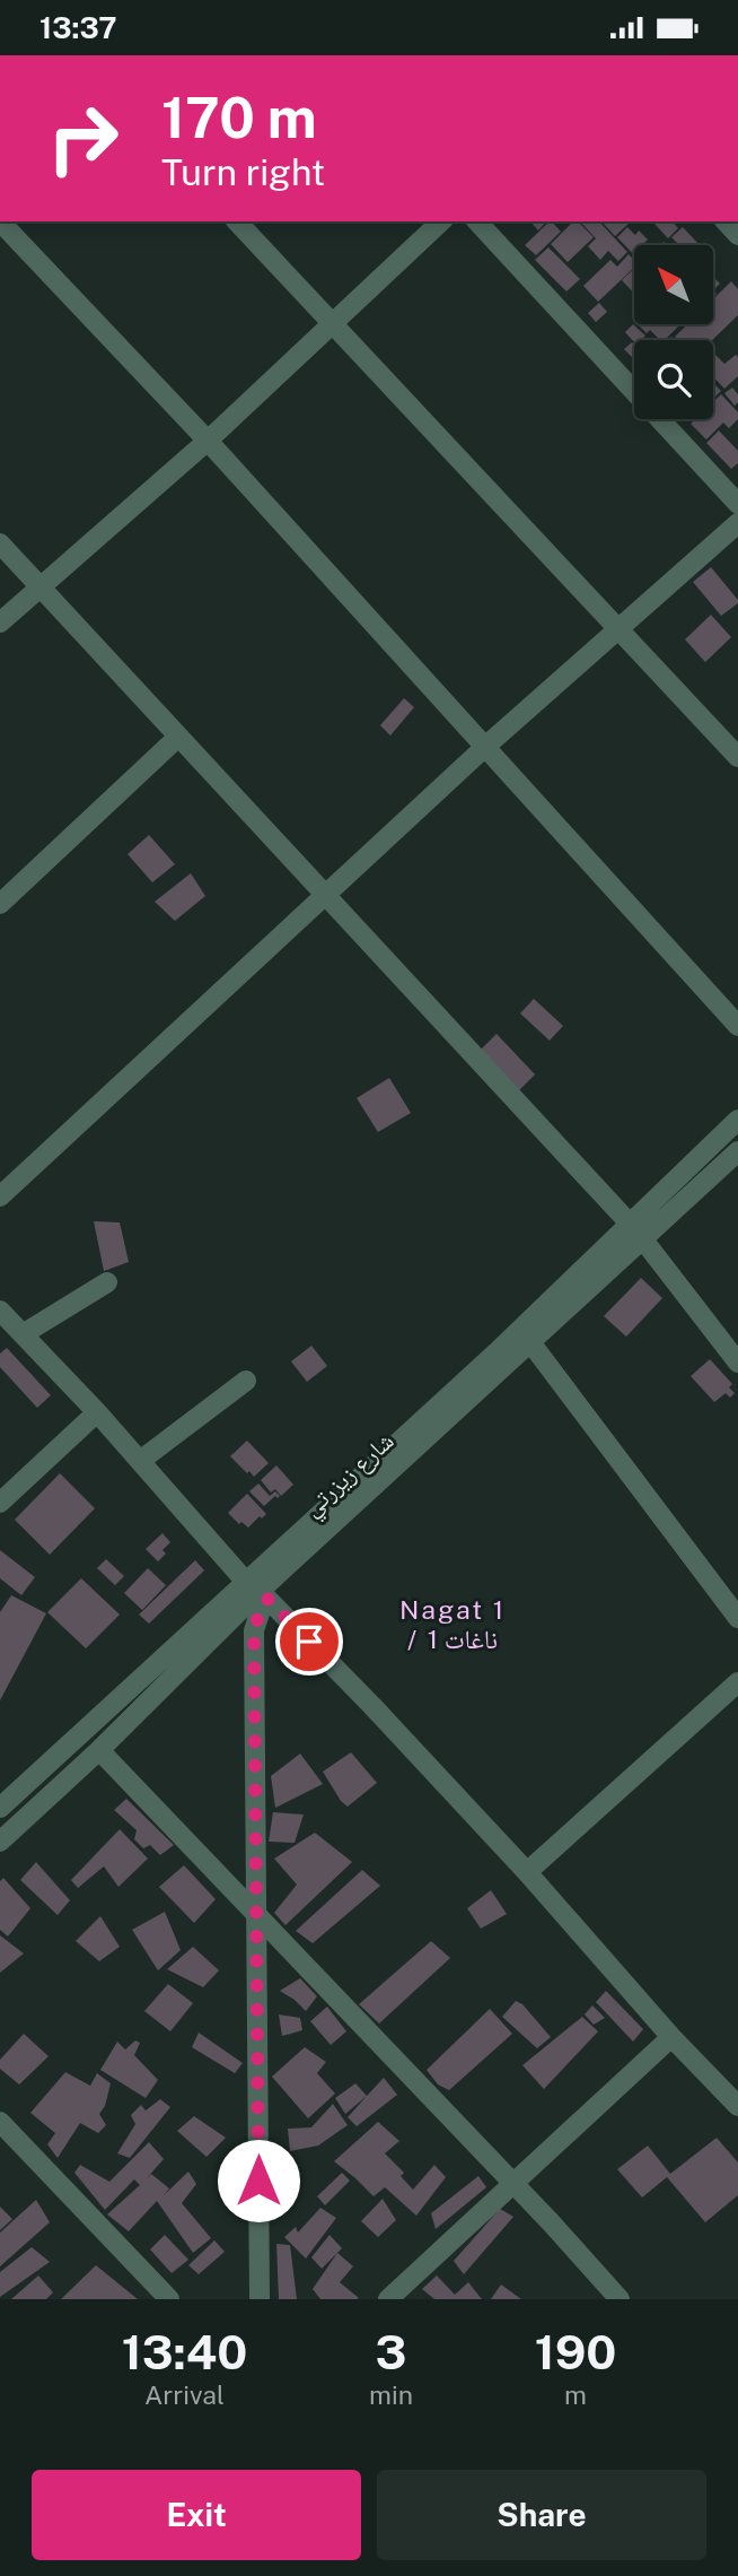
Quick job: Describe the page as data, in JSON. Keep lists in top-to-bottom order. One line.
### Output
{"streets":{"street":["شارع زيزرتي"]},"districts":["Nagat 1 / ناغات 1"],"north":"top left","page":{"status":"13:37","turn":["170 m","Turn right"],"eta":["13:40","Arrival","3","min","190","m"],"buttons":["Exit","Share"]}}
